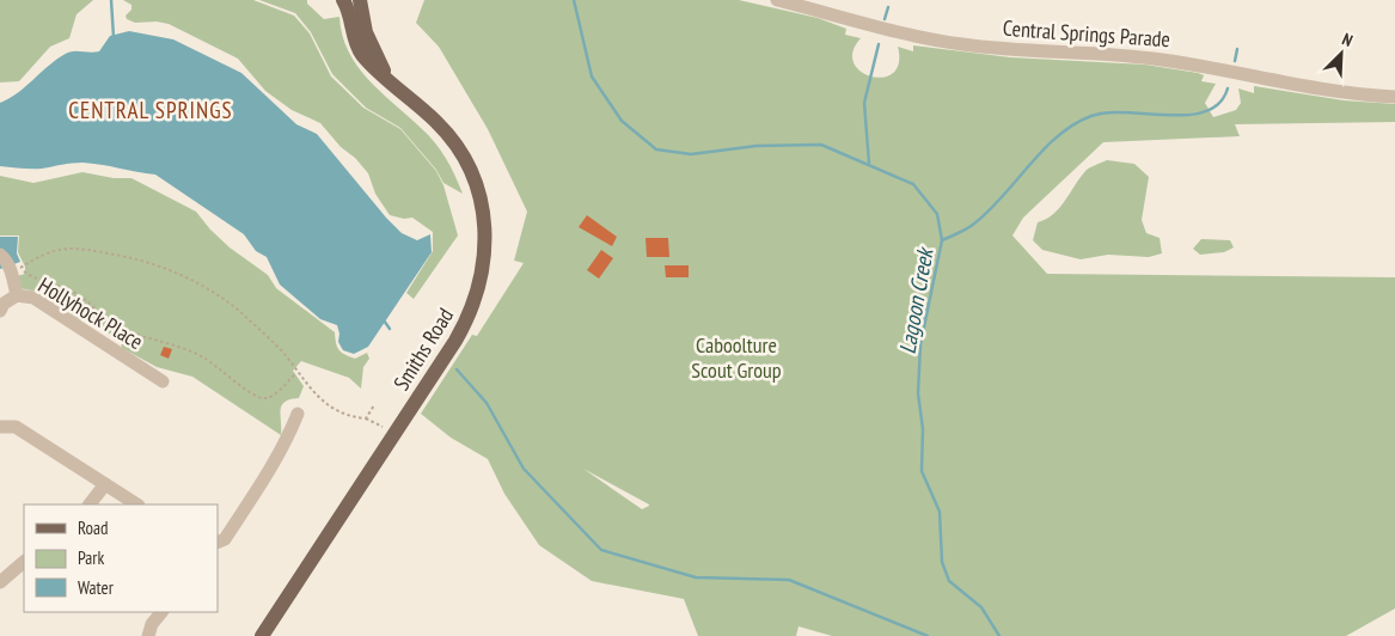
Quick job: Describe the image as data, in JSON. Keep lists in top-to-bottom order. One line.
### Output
{"streets":{"main road":["Smiths Road"],"street":["Central Springs Parade","Hollyhock Place"]},"districts":["CENTRAL SPRINGS"],"water":["Lagoon Creek"],"parks":["Caboolture Scout Group"],"legend":["Road","Park","Water"],"north":"top right"}
